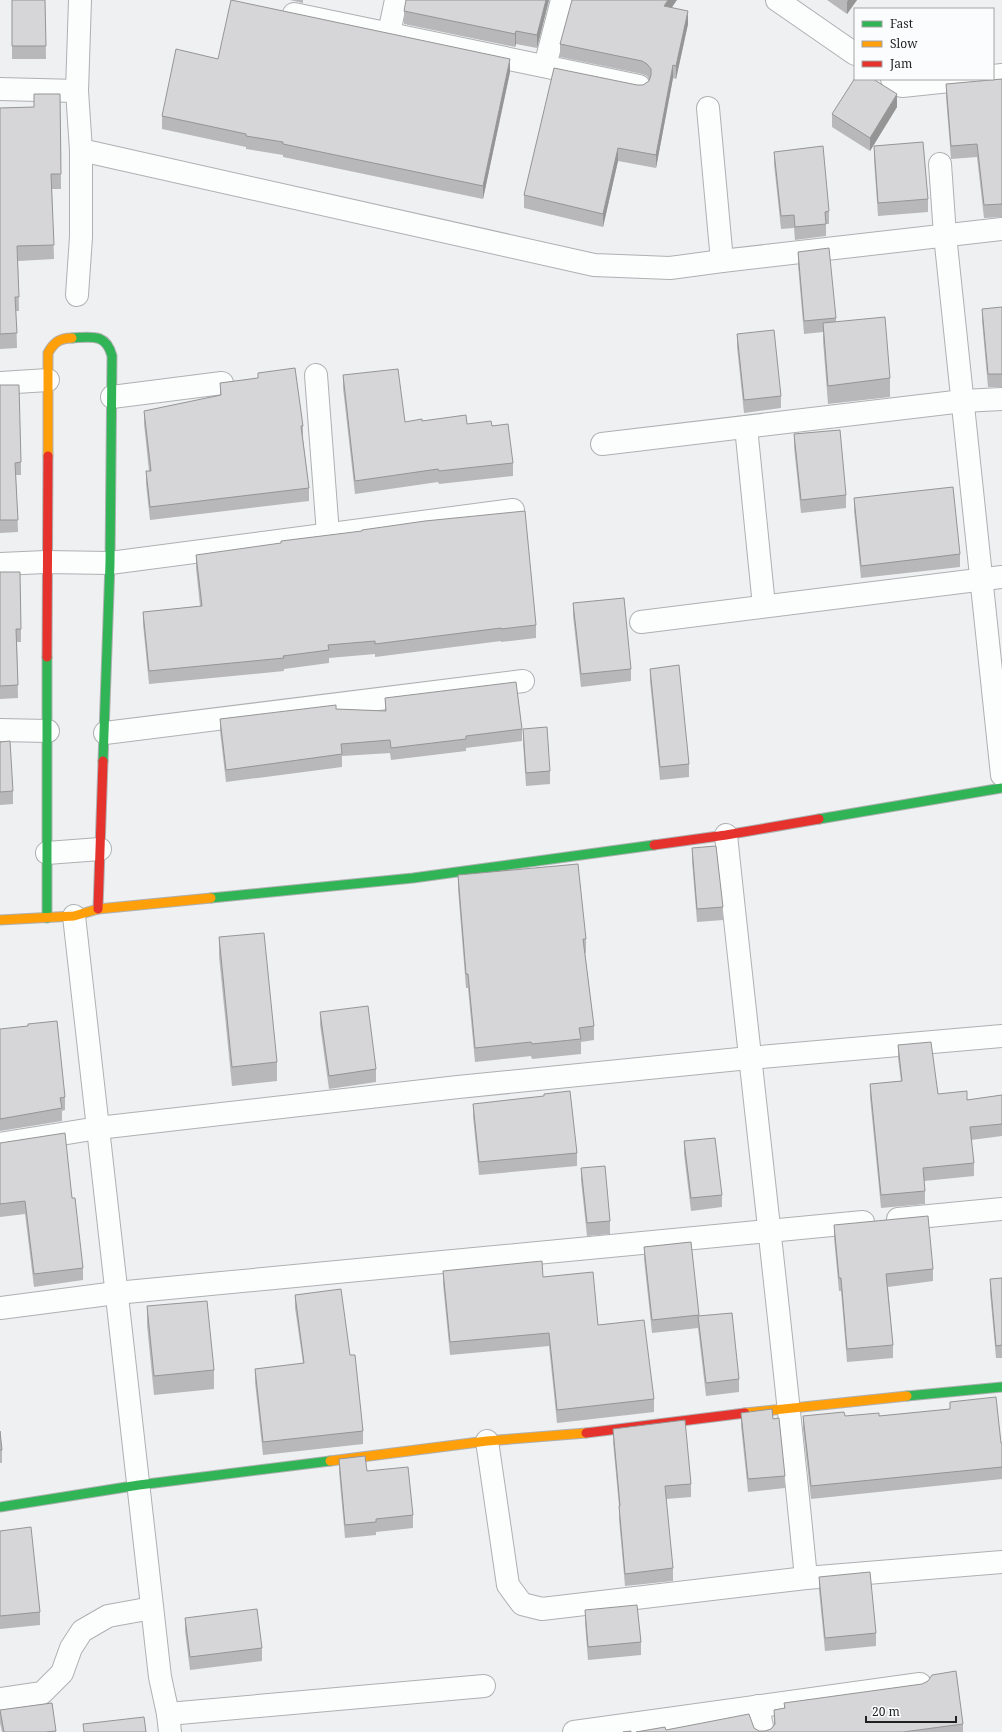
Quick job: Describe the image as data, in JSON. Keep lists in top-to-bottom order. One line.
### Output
{"legend":["Fast","Slow","Jam"],"scale_bar":"20 m"}
